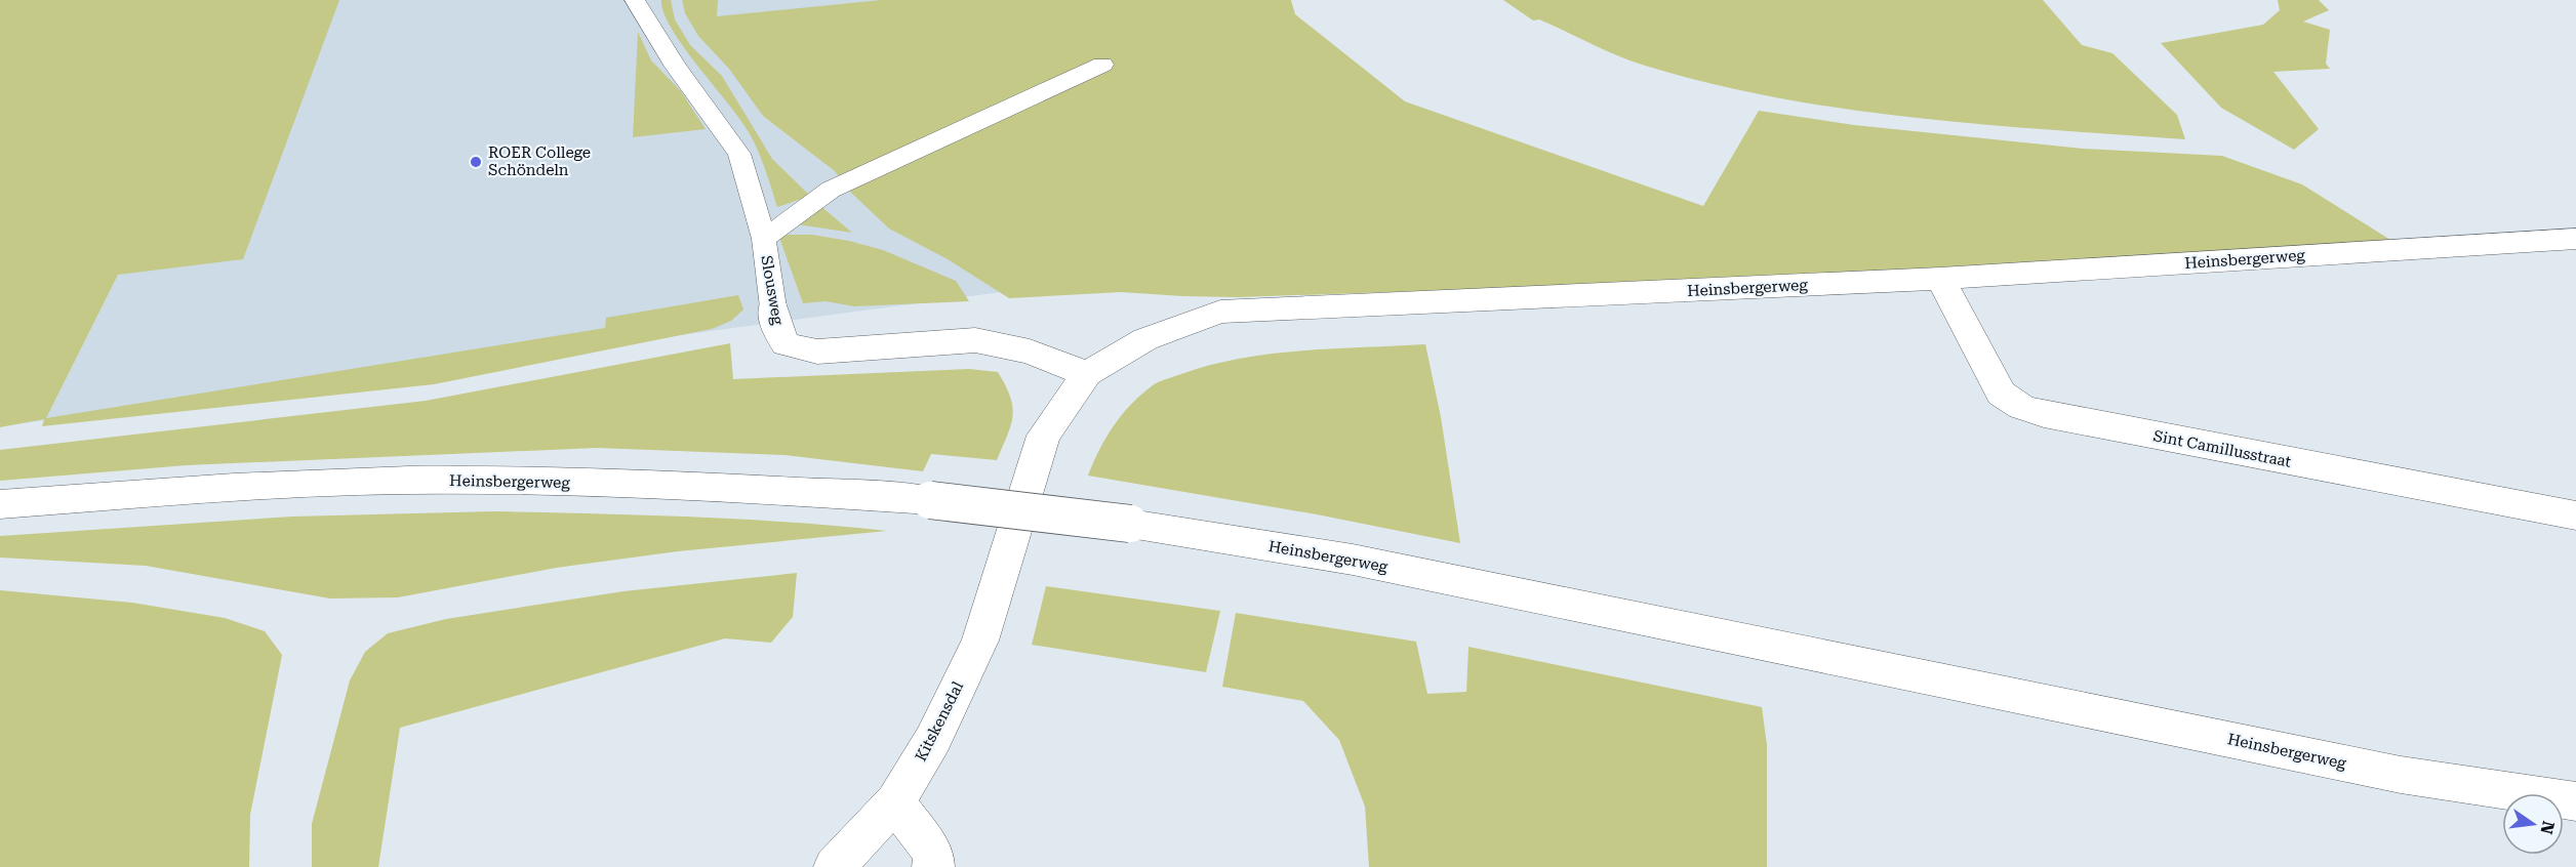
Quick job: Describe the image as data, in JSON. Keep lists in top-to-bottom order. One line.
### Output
{"streets":{"street":["Heinsbergerweg","Slousweg","Sint Camillusstraat","Kitskensdal"]},"crossings":[["Heinsbergerweg","Slousweg"],["Heinsbergerweg","Sint Camillusstraat"],["Heinsbergerweg","Kitskensdal"]],"places":["ROER College Schöndeln"],"north":"right"}
